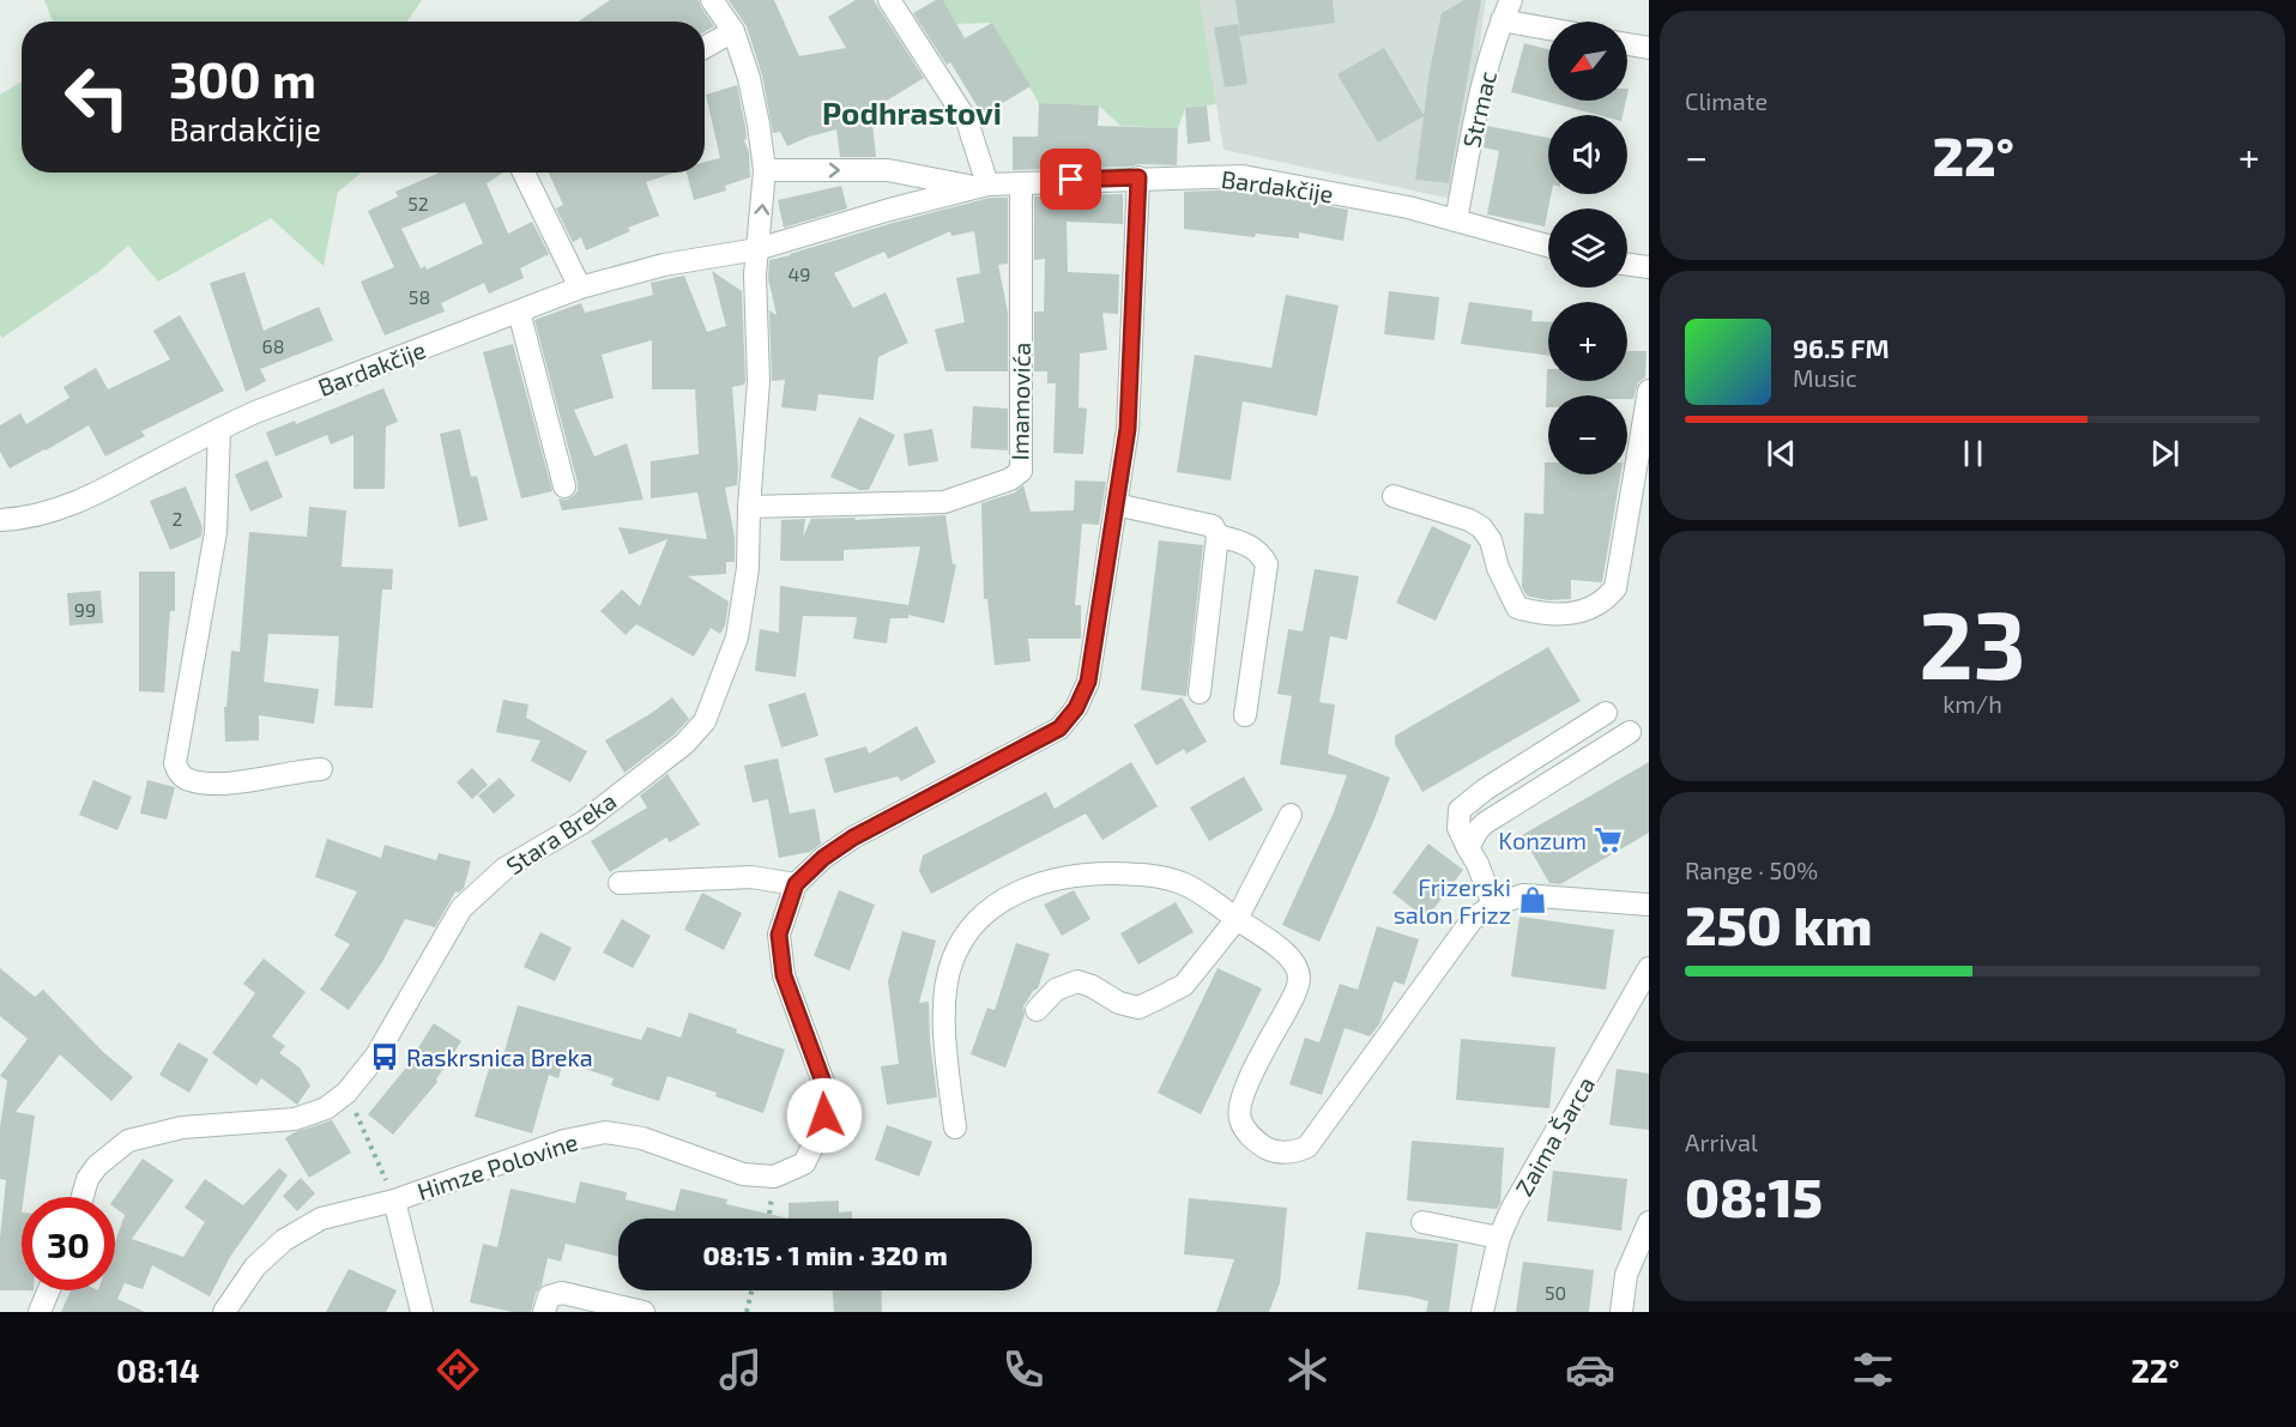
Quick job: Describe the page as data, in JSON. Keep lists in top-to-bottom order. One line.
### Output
{"streets":{"street":["Strmac","Bardakčije","Imamovića","Stara Breka","Zaima Šarca","Himze Polovine"]},"crossings":[["Strmac","Bardakčije"],["Bardakčije","Imamovića"],["Bardakčije","Stara Breka"],["Bardakčije","Himze Polovine"],["Imamovića","Stara Breka"]],"districts":["Podhrastovi"],"places":{"supermarket":["Konzum"],"shop":["Frizerski salon Frizz"],"bus stop":["Raskrsnica Breka"]},"house_numbers":["52","49","58","68","2","99","50"],"north":"bottom left","page":{"tile":["Climate",["23","km/h"],["Range · 50%","250 km"],["Arrival","08:15"]],"map_buttons":["+","−"],"turn":["300 m","Bardakčije"],"heat":["−","22°","+"],"song":["96.5 FM","Music"],"limit":"30","trip":"08:15 · 1 min · 320 m","tabs":["08:14","22°"]}}
